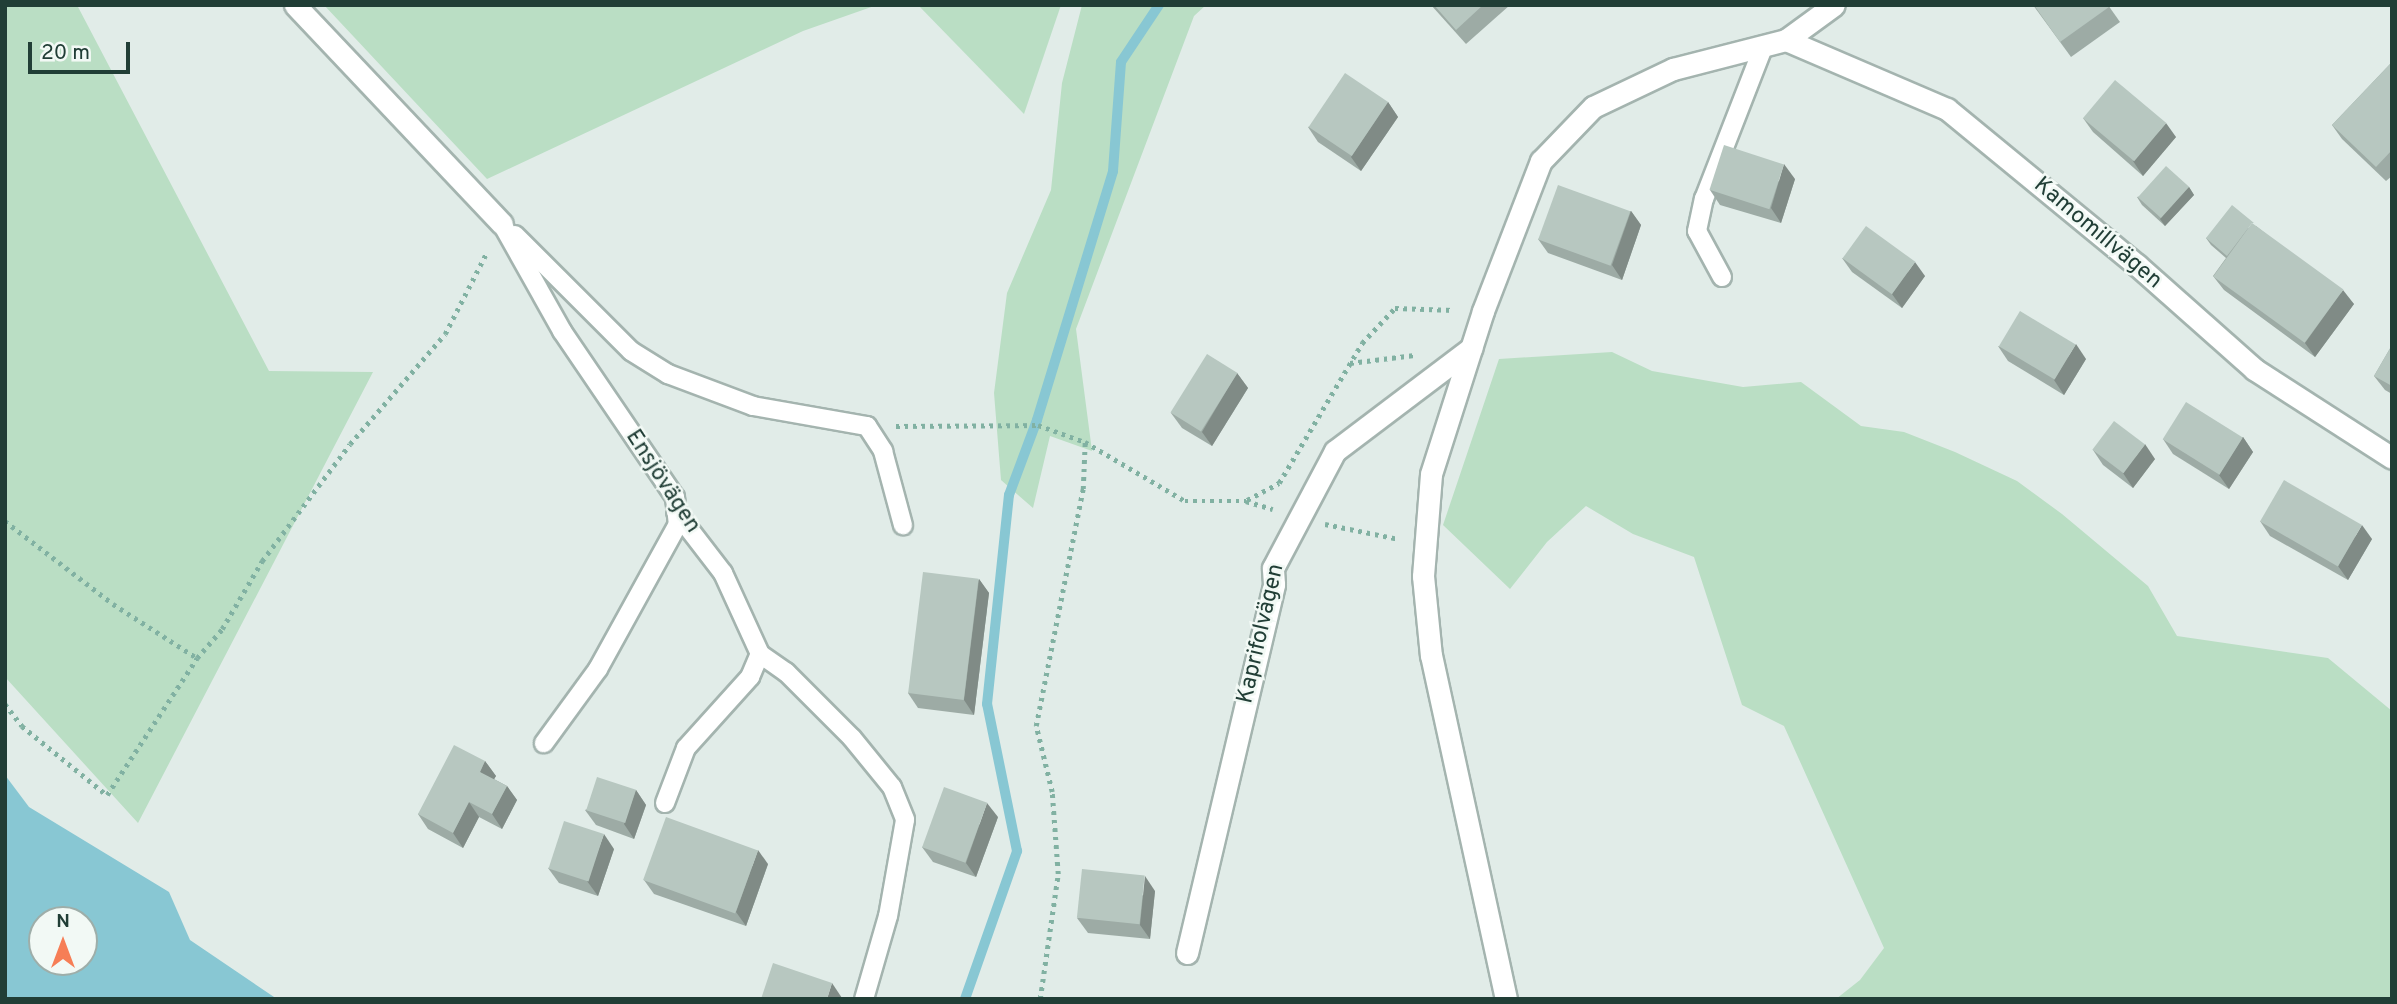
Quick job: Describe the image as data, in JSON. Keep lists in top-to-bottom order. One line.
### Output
{"streets":{"street":["Kamomillvägen","Ensjövägen","Kaprifolvägen"]},"scale_bar":"20 m","north":"top"}
